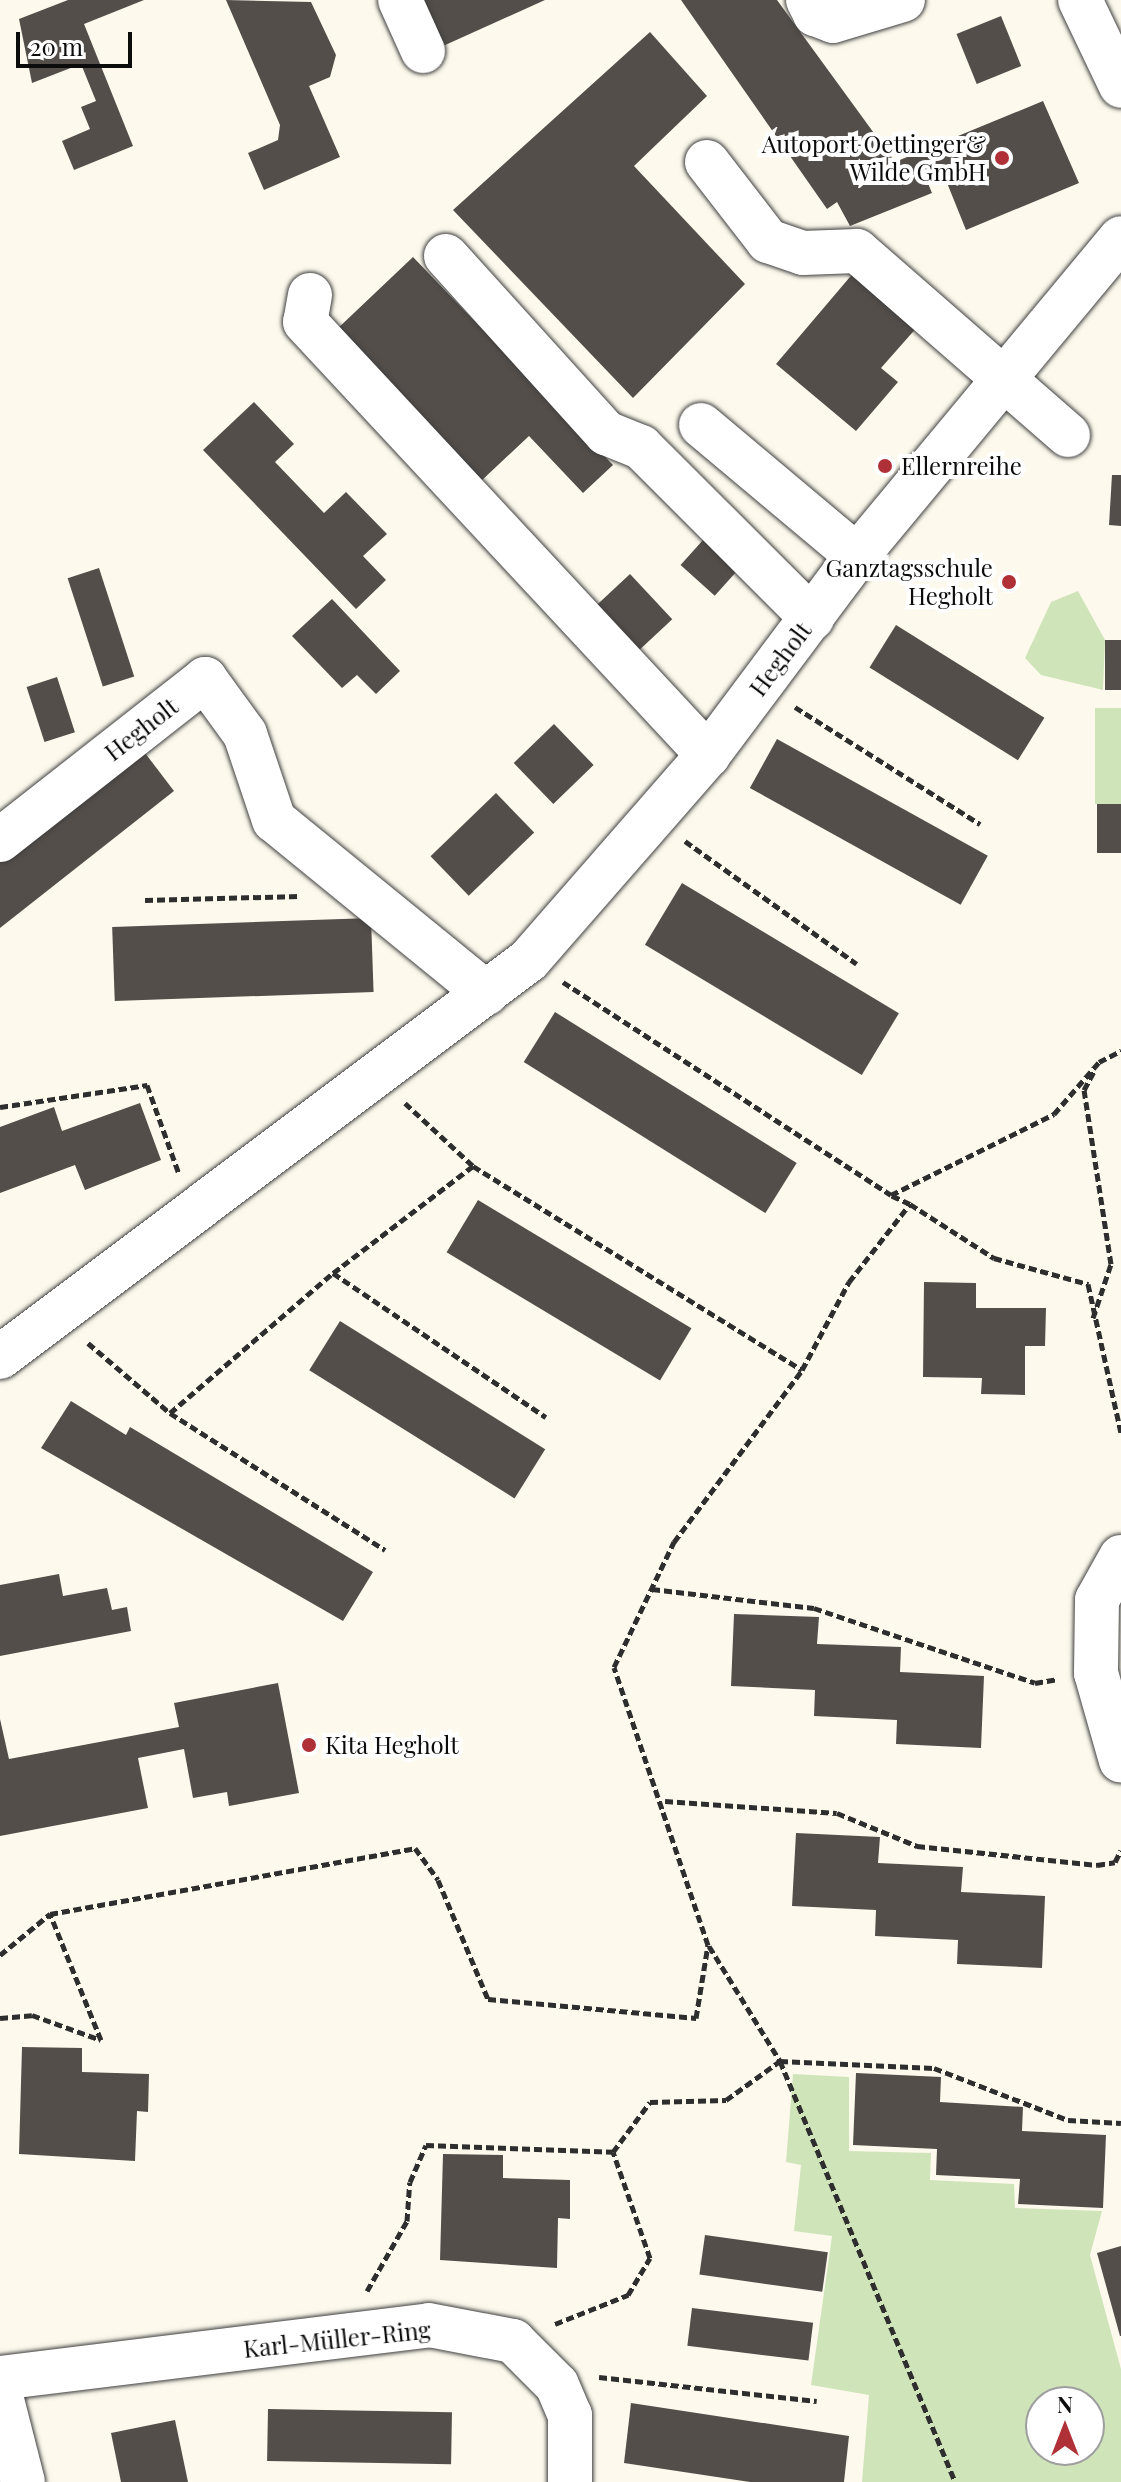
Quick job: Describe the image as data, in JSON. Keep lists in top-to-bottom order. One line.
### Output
{"streets":{"street":["Hegholt","Karl-Müller-Ring"]},"places":["Autoport Oettinger& Wilde GmbH","Ellernreihe","Ganztagsschule Hegholt","Kita Hegholt"],"scale_bar":"20 m","north":"top"}
